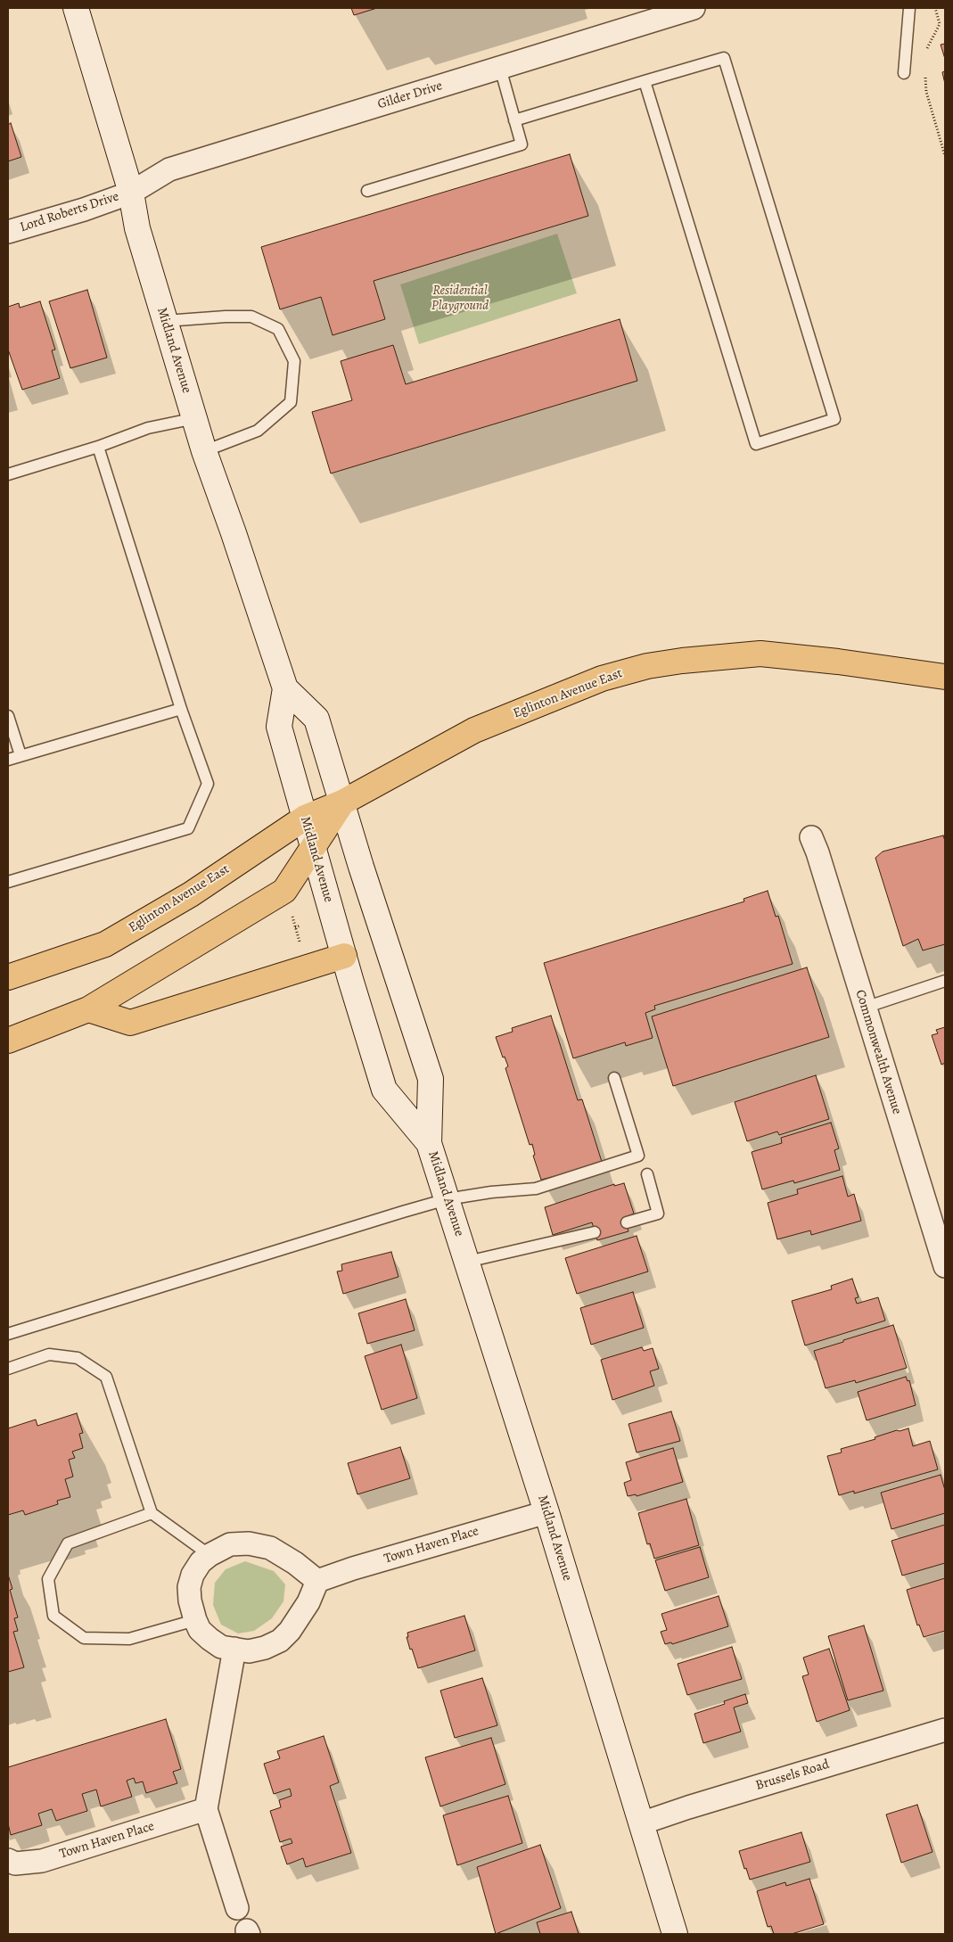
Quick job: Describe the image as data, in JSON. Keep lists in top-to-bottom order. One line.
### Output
{"streets":{"main road":["Midland Avenue","Eglinton Avenue East"],"street":["Gilder Drive","Lord Roberts Drive","Commonwealth Avenue","Town Haven Place","Brussels Road"]},"crossings":[["Gilder Drive","Lord Roberts Drive"],["Gilder Drive","Midland Avenue"],["Lord Roberts Drive","Midland Avenue"],["Midland Avenue","Eglinton Avenue East"],["Midland Avenue","Town Haven Place"],["Midland Avenue","Brussels Road"]],"parks":["Residential Playground"]}
